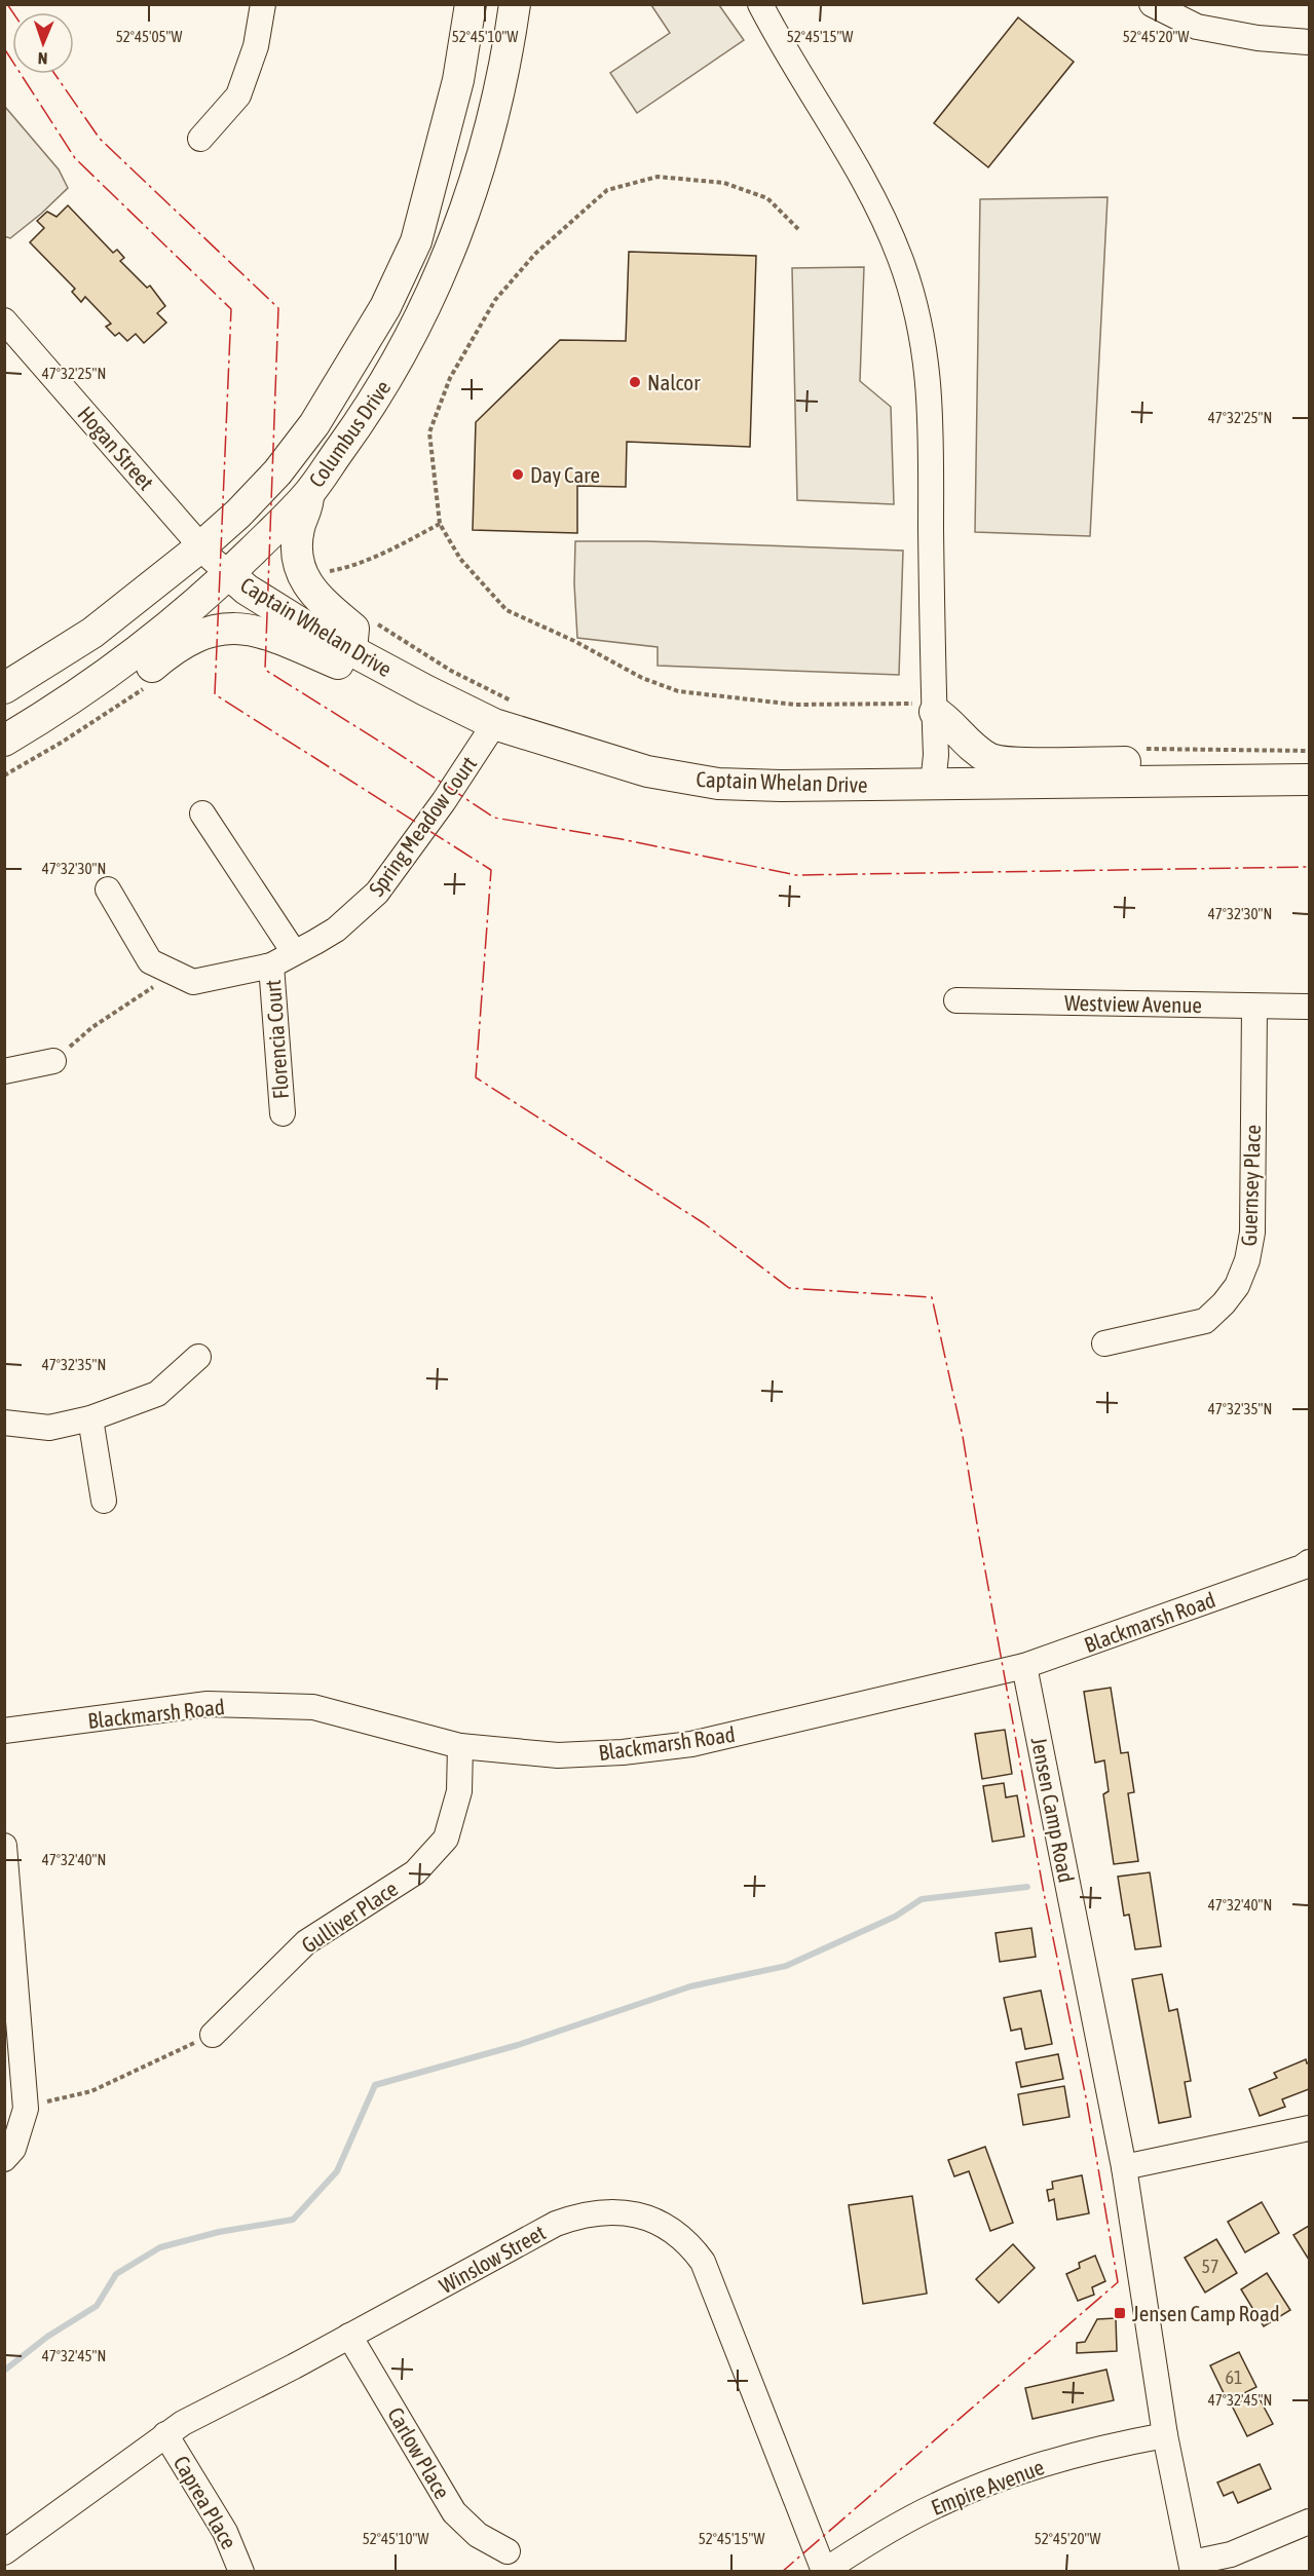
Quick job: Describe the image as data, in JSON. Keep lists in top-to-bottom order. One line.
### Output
{"streets":{"main road":["Columbus Drive","Captain Whelan Drive"],"street":["Hogan Street","Spring Meadow Court","Westview Avenue","Florencia Court","Guernsey Place","Blackmarsh Road","Jensen Camp Road","Gulliver Place","Winslow Street","Carlow Place","Empire Avenue","Caprea Place"]},"crossings":[["Columbus Drive","Hogan Street"],["Columbus Drive","Captain Whelan Drive"],["Hogan Street","Captain Whelan Drive"],["Captain Whelan Drive","Spring Meadow Court"],["Spring Meadow Court","Florencia Court"],["Westview Avenue","Guernsey Place"],["Blackmarsh Road","Jensen Camp Road"],["Blackmarsh Road","Gulliver Place"],["Jensen Camp Road","Empire Avenue"],["Winslow Street","Carlow Place"],["Winslow Street","Empire Avenue"],["Winslow Street","Caprea Place"]],"places":{"other":["Nalcor","Day Care"],"transit":["Jensen Camp Road"]},"house_numbers":["57","61"],"north":"bottom","coordinates":["52°45'05\"W","52°45'10\"W","52°45'15\"W","52°45'20\"W","47°32'25\"N","47°32'30\"N","47°32'35\"N","47°32'40\"N","47°32'45\"N"]}
